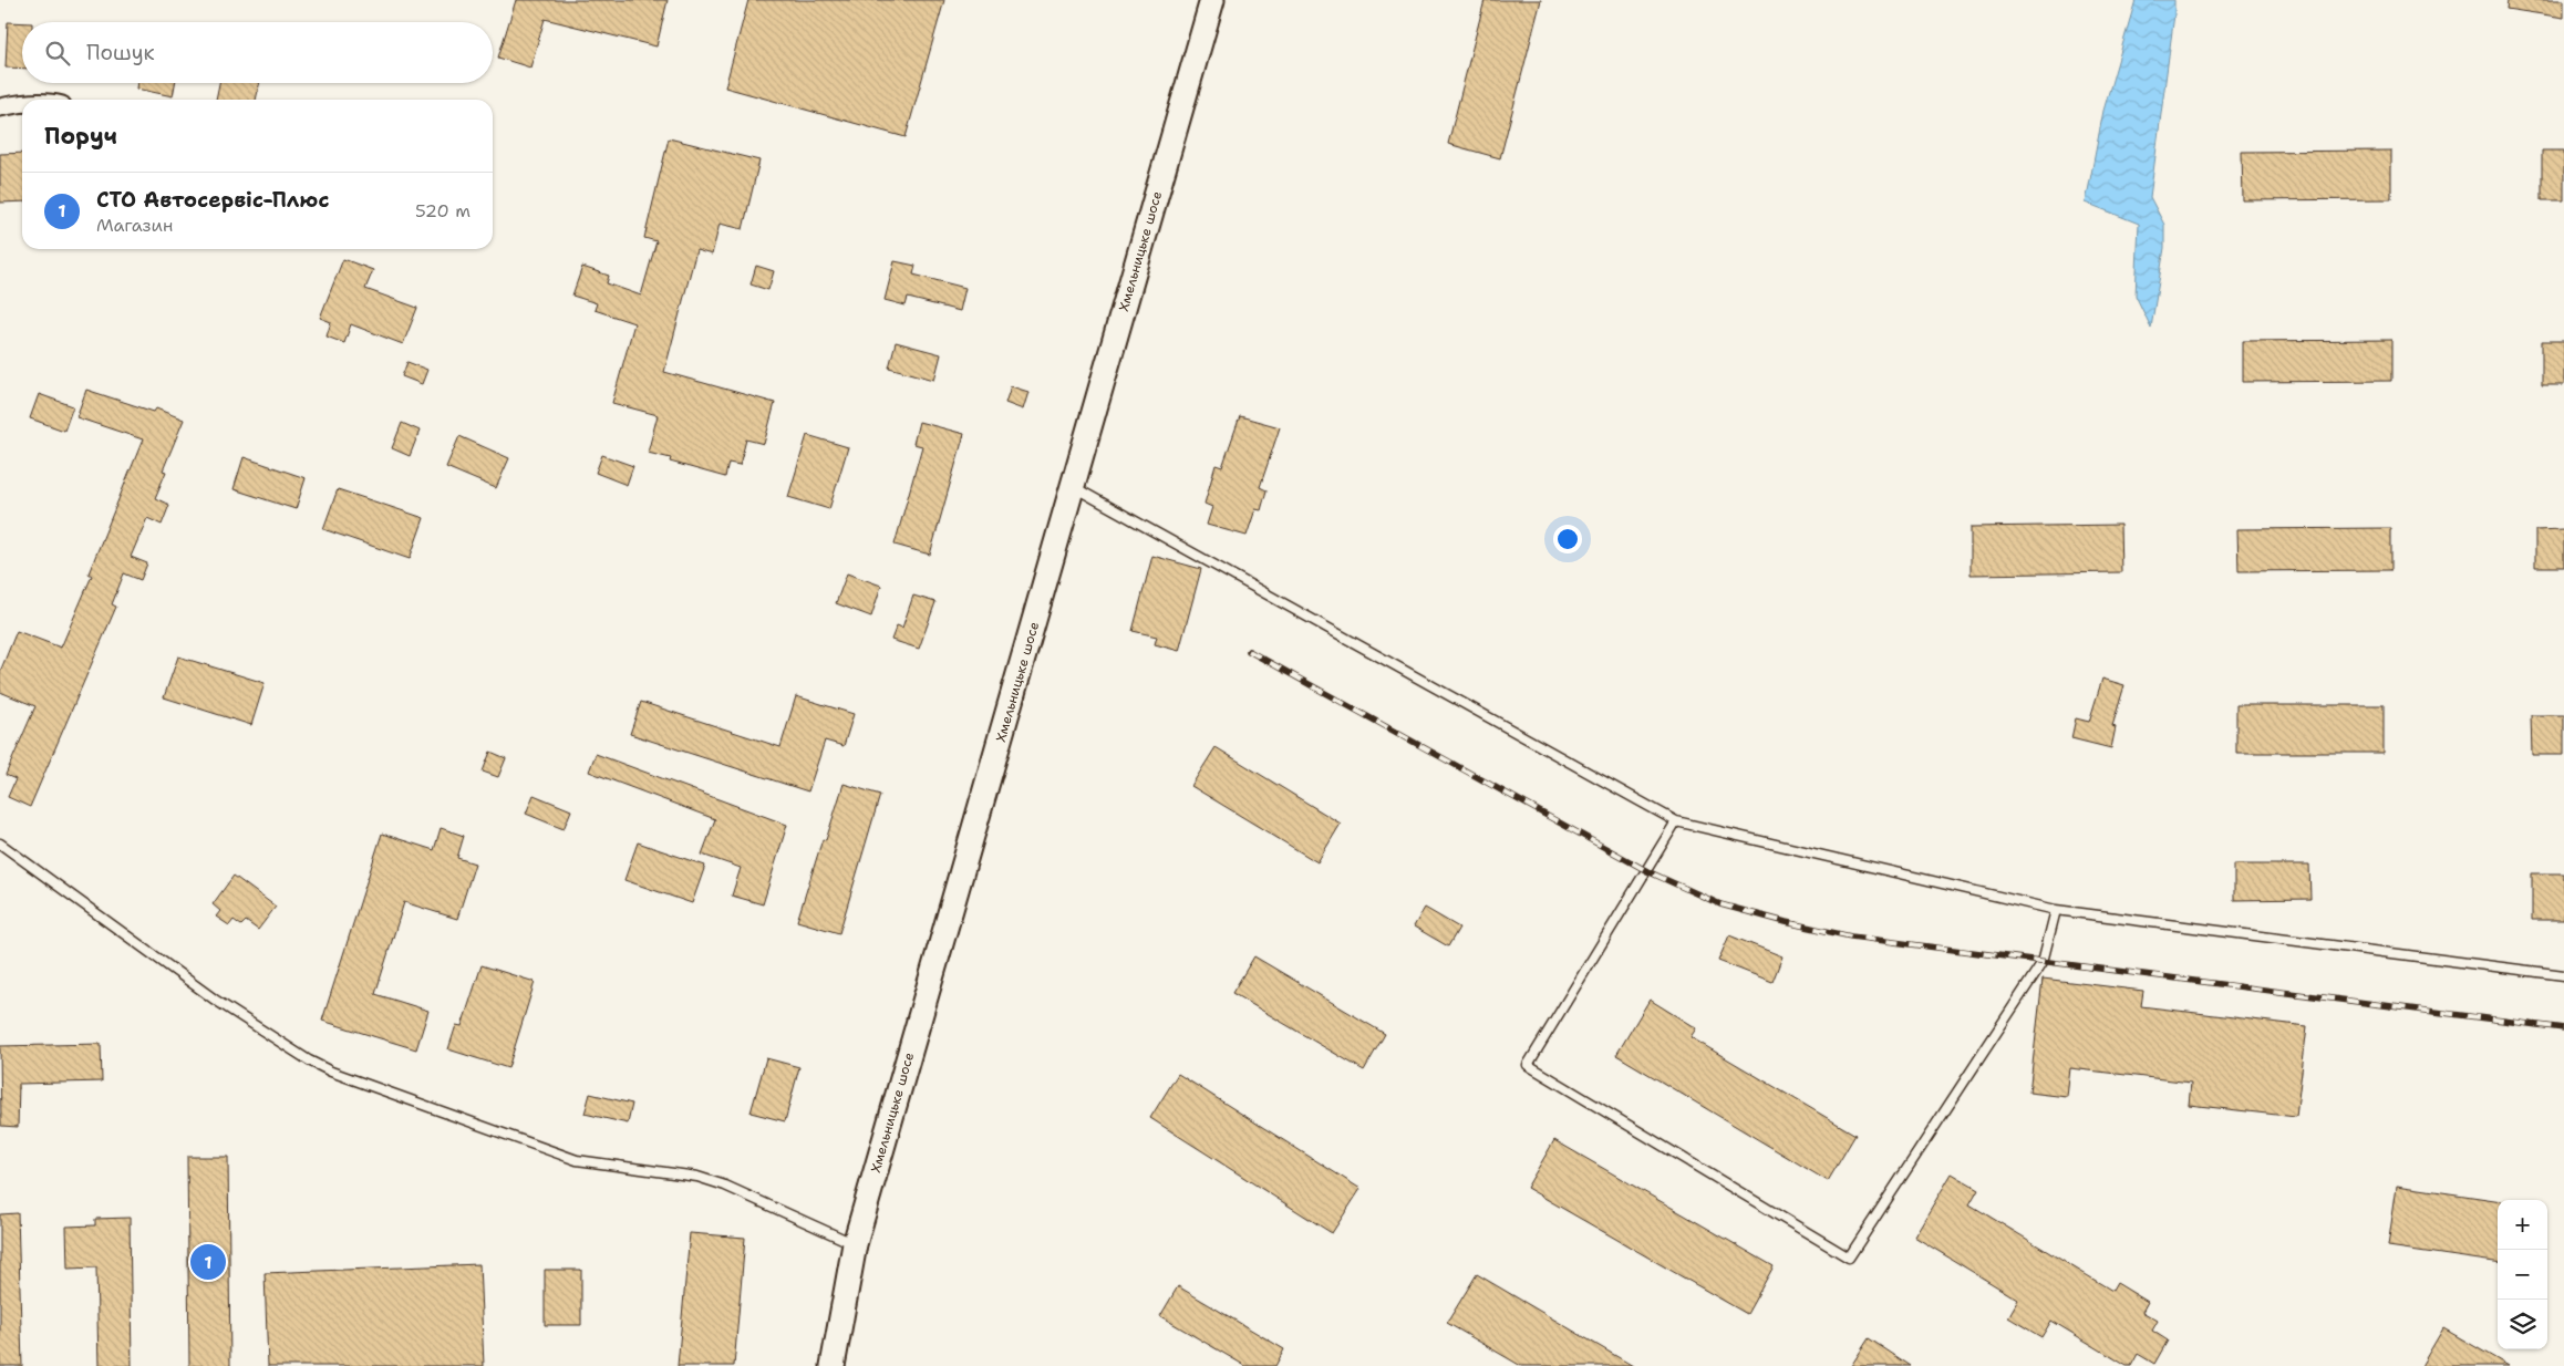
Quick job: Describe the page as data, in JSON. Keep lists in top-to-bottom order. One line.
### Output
{"streets":{"street":["Хмельницьке шосе"]},"page":{"search":"Пошук","heading":"Поруч","list":[{"mark":"1","name":"СТО Автосервіс-Плюс","note":"Магазин","value":"520 m"}],"map_buttons":["+","−"],"pins":"1"}}
